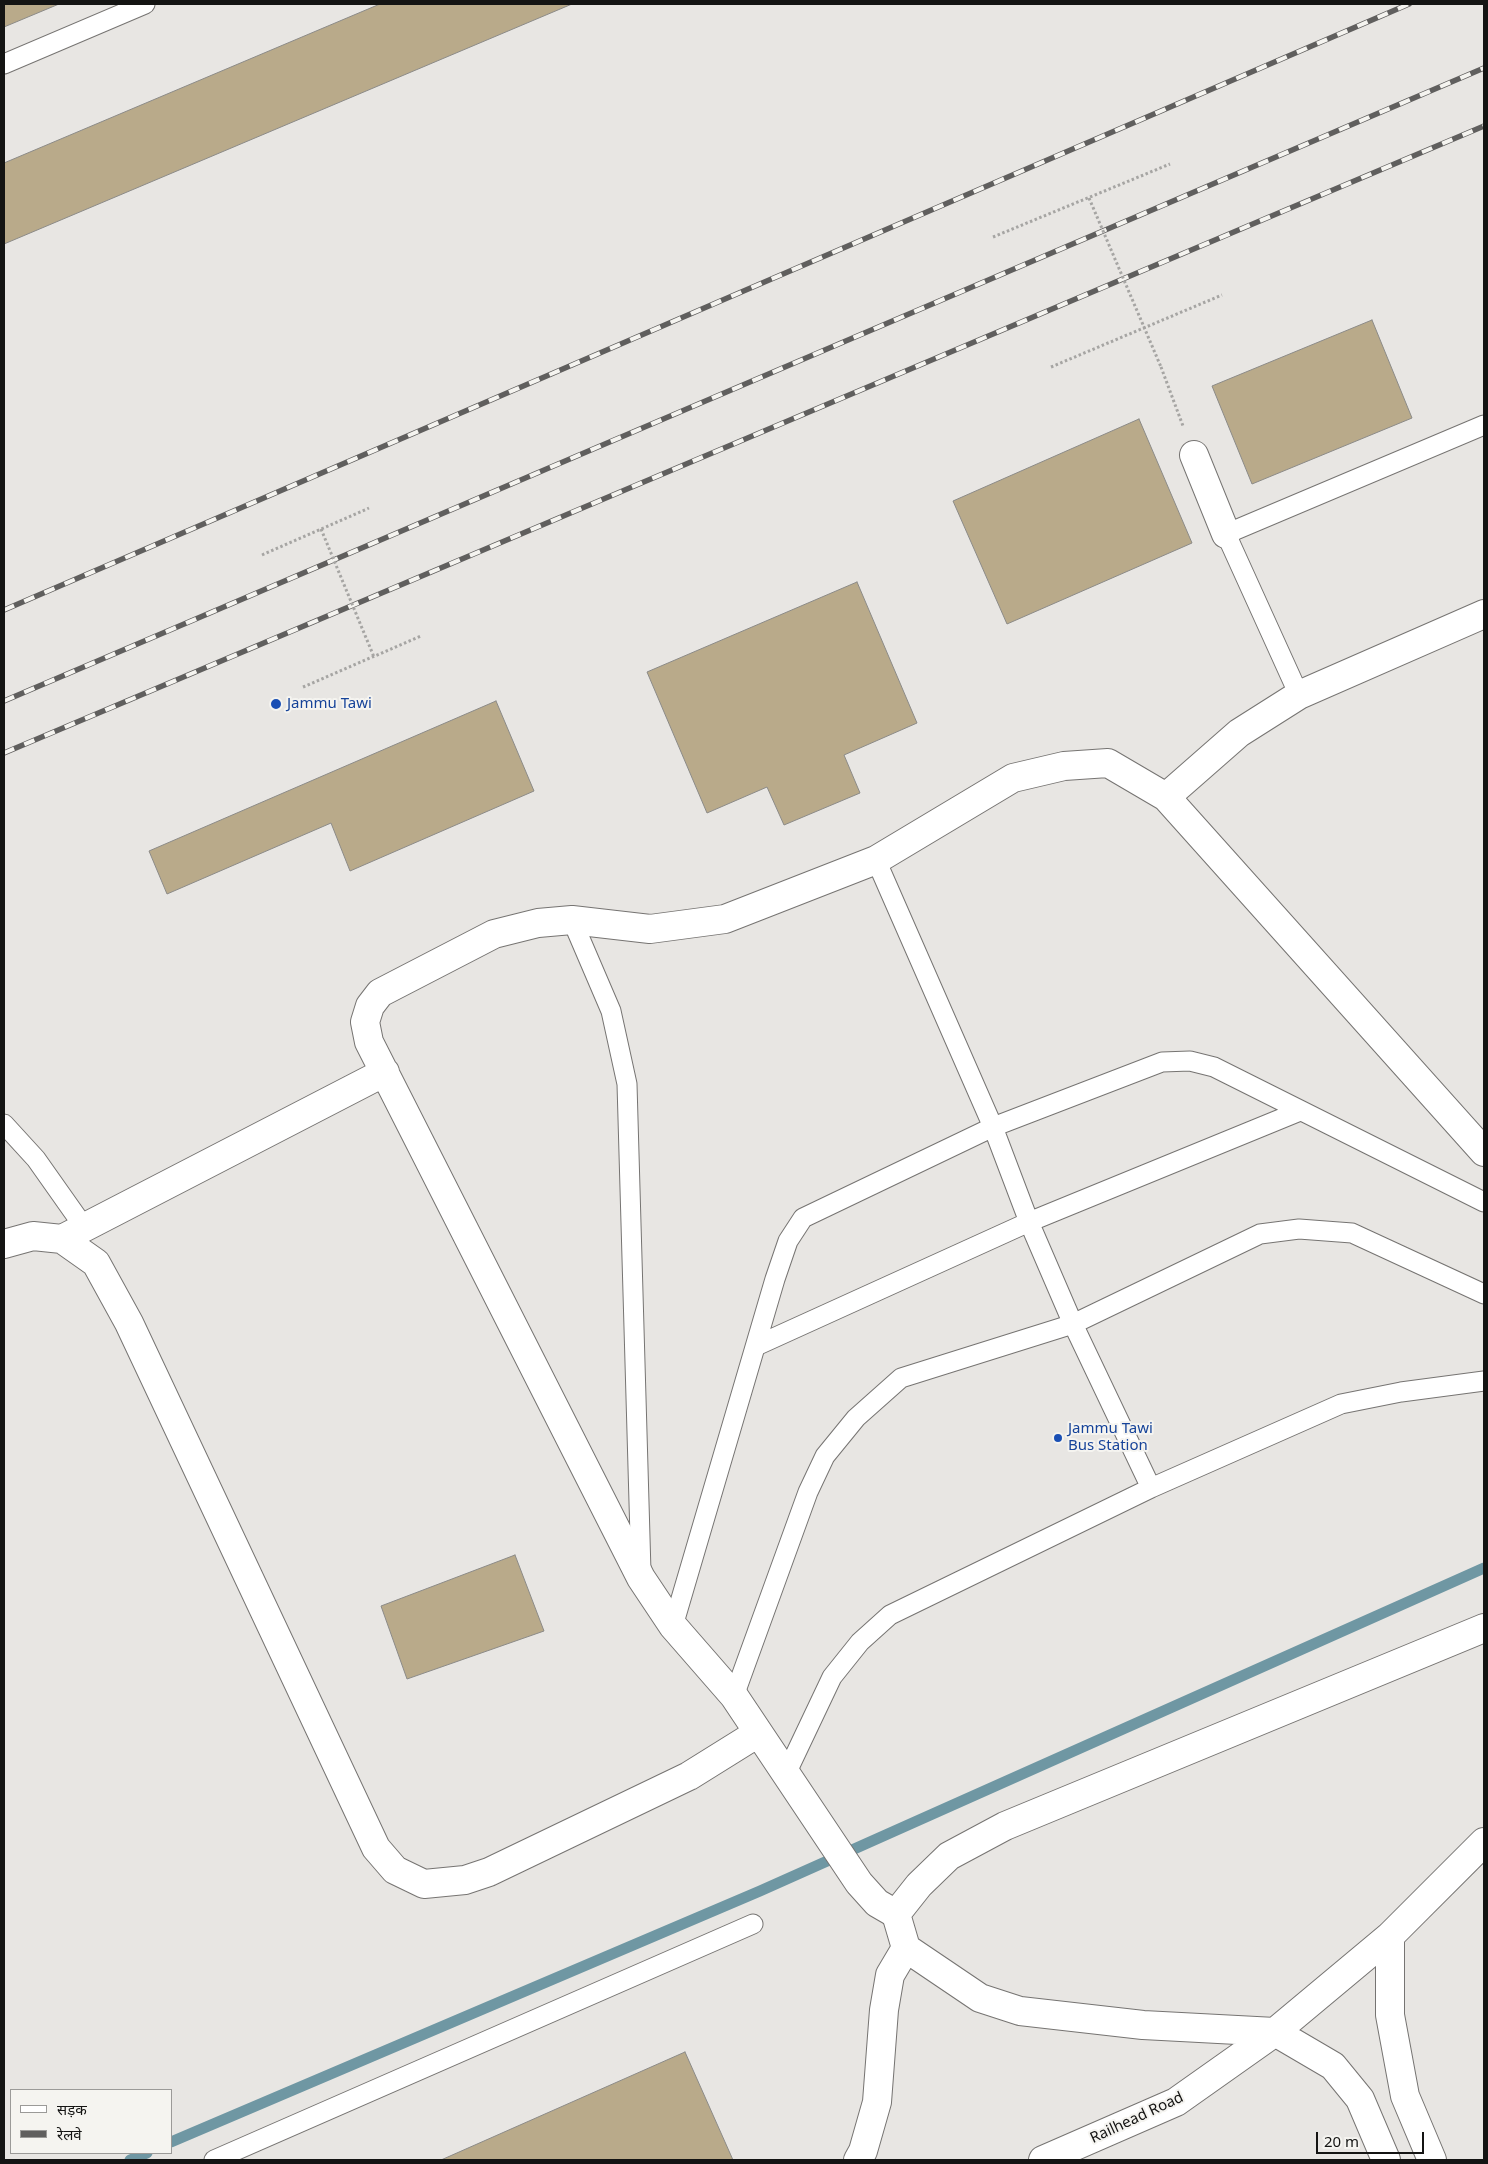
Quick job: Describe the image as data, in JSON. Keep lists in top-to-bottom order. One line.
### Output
{"streets":{"street":["Railhead Road"]},"places":["Jammu Tawi","Jammu Tawi Bus Station"],"legend":["सड़क","रेलवे"],"scale_bar":"20 m"}
